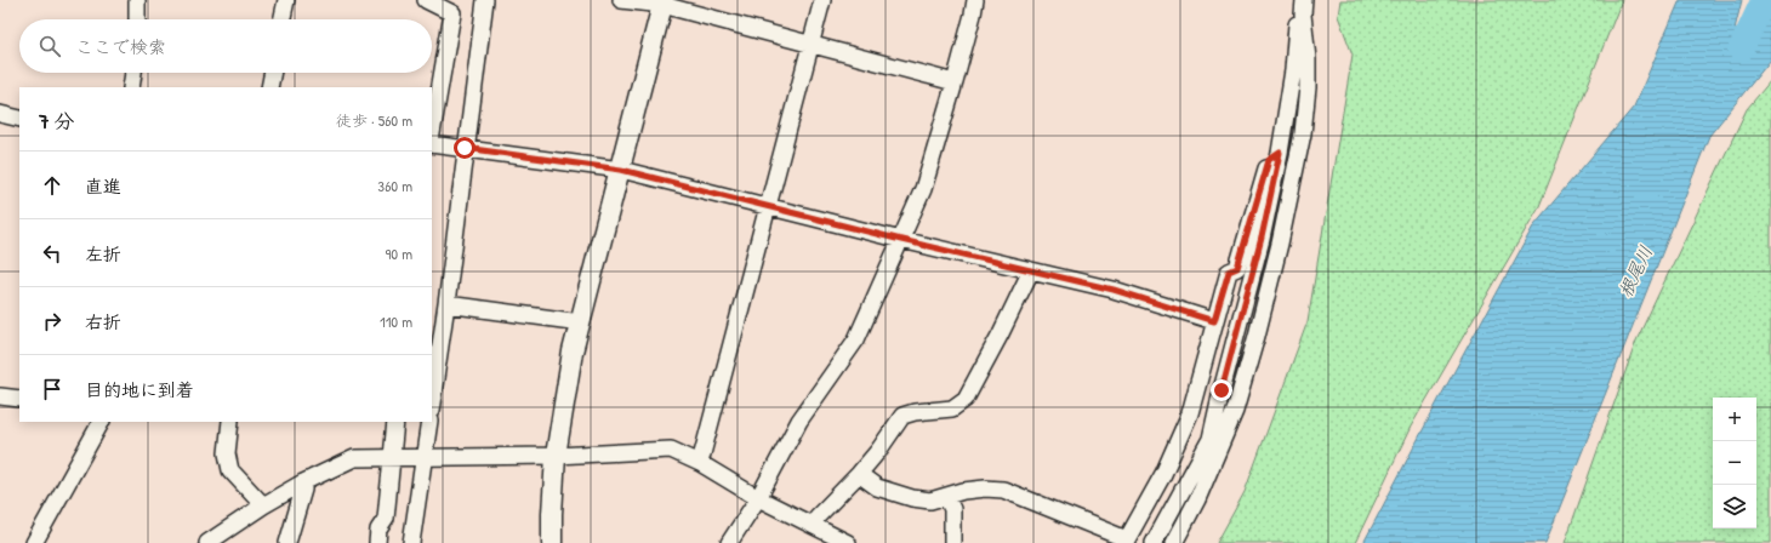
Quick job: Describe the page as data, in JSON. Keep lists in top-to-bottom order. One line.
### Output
{"water":["根尾川"],"page":{"search":"ここで検索","heading":["7 分","徒歩 · 560 m"],"list":[["直進","360 m"],["左折","90 m"],["右折","110 m"],"目的地に到着"],"map_buttons":["+","−"]}}
